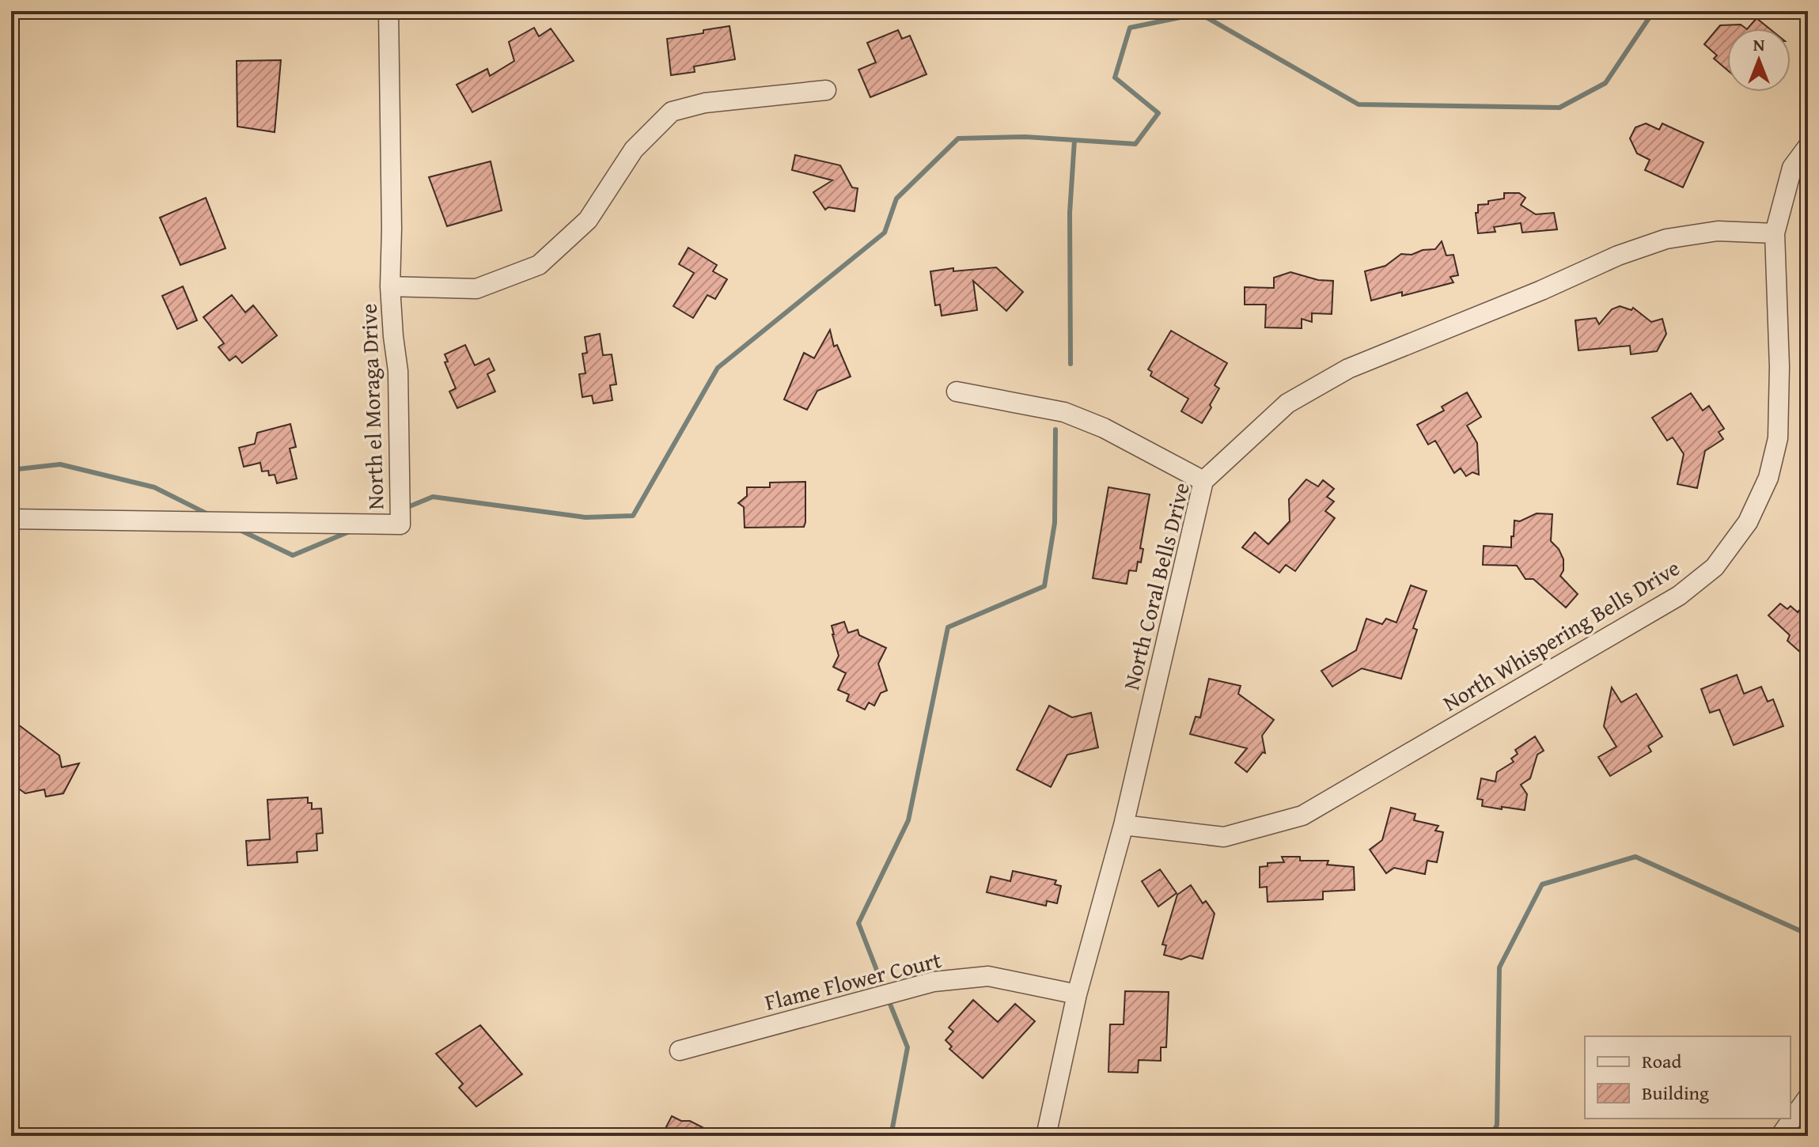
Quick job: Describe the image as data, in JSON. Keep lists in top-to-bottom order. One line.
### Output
{"streets":{"street":["North el Moraga Drive","North Coral Bells Drive","North Whispering Bells Drive","Flame Flower Court"]},"crossings":[["North Coral Bells Drive","North Whispering Bells Drive"],["North Coral Bells Drive","Flame Flower Court"]],"legend":["Road","Building"],"north":"top"}
